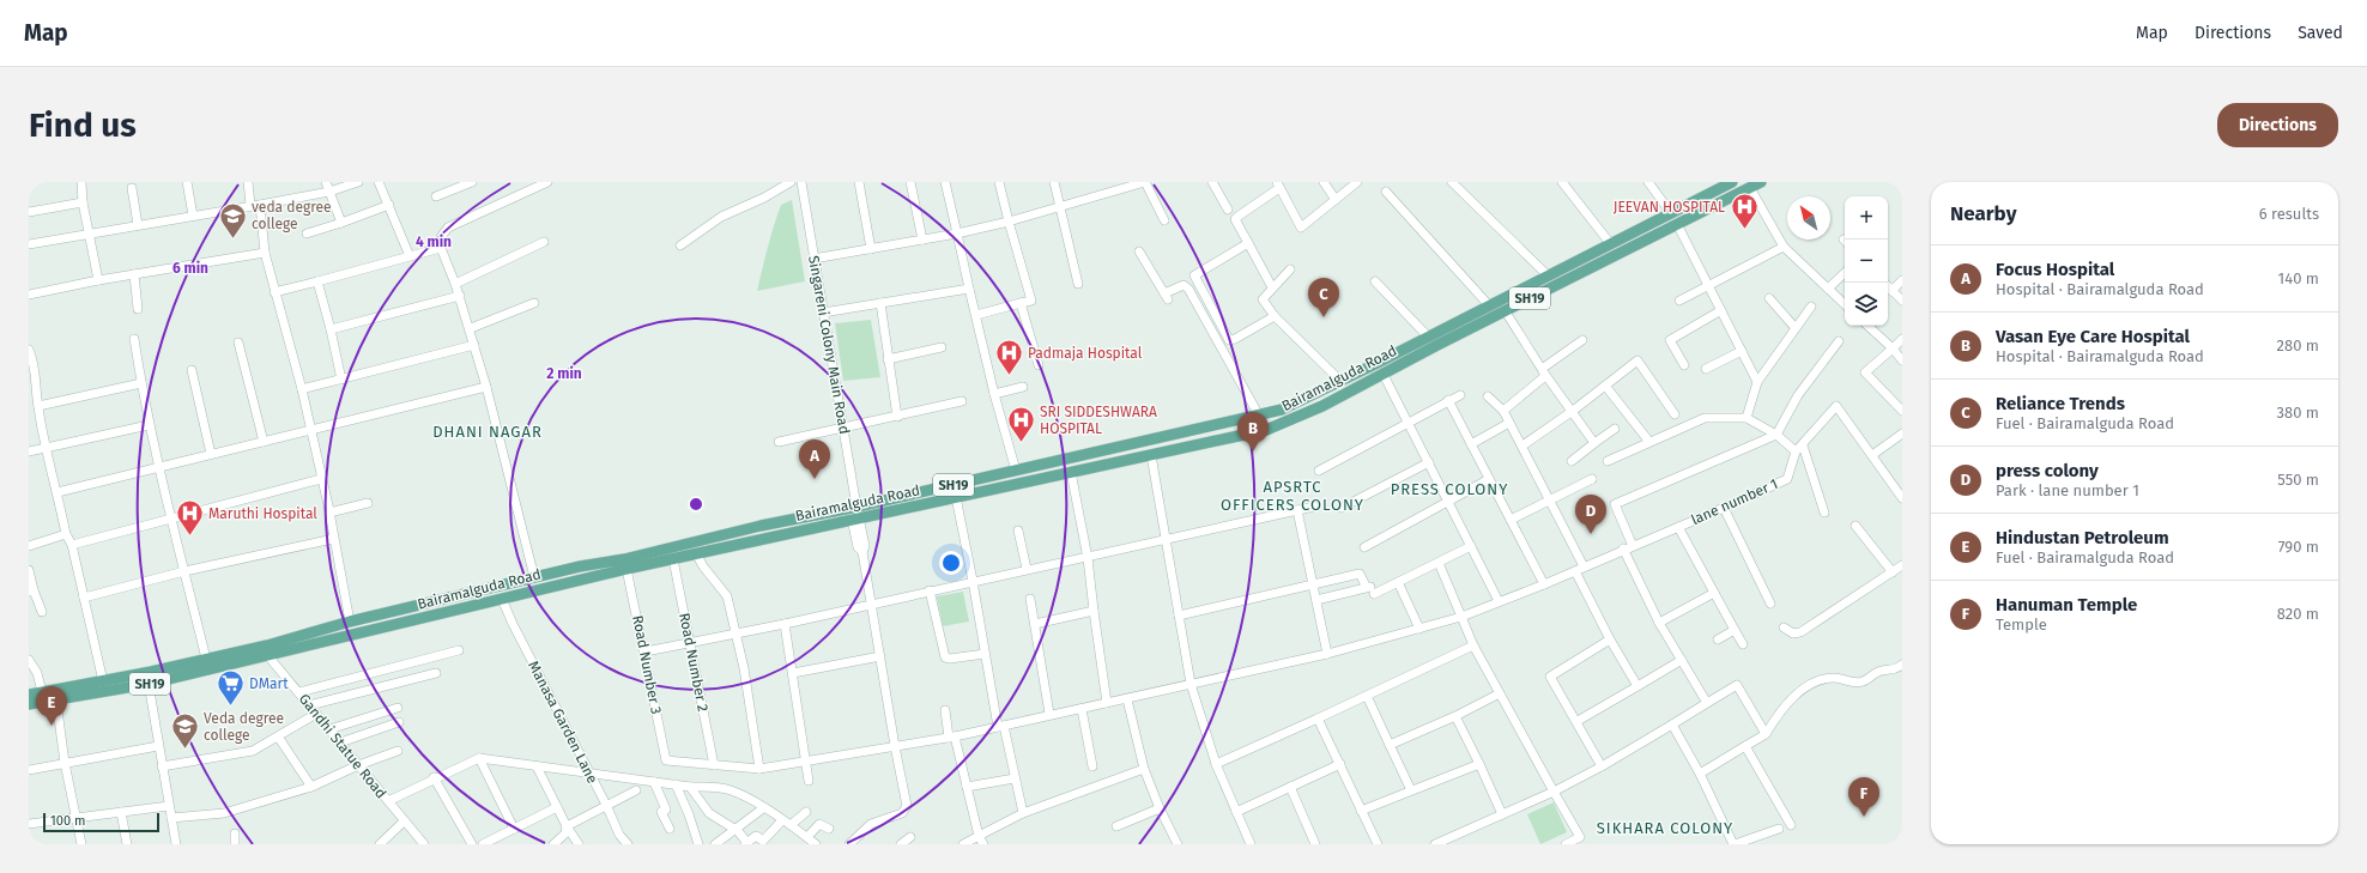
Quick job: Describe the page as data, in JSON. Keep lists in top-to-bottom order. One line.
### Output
{"streets":{"main road":["SH19","Bairamalguda Road"],"street":["Singareni Colony Main Road","lane number 1","Road Number 2","Road Number 3","Manasa Garden Lane","Gandhi Statue Road"]},"crossings":[["Singareni Colony Main Road","Bairamalguda Road"],["Singareni Colony Main Road","lane number 1"],["Bairamalguda Road","Road Number 2"],["Bairamalguda Road","Road Number 3"],["Bairamalguda Road","Manasa Garden Lane"],["Bairamalguda Road","Gandhi Statue Road"],["lane number 1","Road Number 2"],["lane number 1","Road Number 3"]],"districts":["DHANI NAGAR","APSRTC OFFICERS COLONY","PRESS COLONY","SIKHARA COLONY"],"places":{"hospital":["JEEVAN HOSPITAL","Padmaja Hospital","SRI SIDDESHWARA HOSPITAL","Maruthi Hospital"],"school or university":["veda degree college","Veda degree college"],"supermarket":["DMart"]},"scale_bar":"100 m","north":"top left","page":{"header":"Map","nav":["Map","Directions","Saved"],"buttons":"Directions","title":"Find us","heading":["Nearby","6 results"],"map_buttons":["+","−"],"list":[{"mark":"A","name":"Focus Hospital","note":"Hospital · Bairamalguda Road","value":"140 m"},{"mark":"B","name":"Vasan Eye Care Hospital","note":"Hospital · Bairamalguda Road","value":"280 m"},{"mark":"C","name":"Reliance Trends","note":"Fuel · Bairamalguda Road","value":"380 m"},{"mark":"D","name":"press colony","note":"Park · lane number 1","value":"550 m"},{"mark":"E","name":"Hindustan Petroleum","note":"Fuel · Bairamalguda Road","value":"790 m"},{"mark":"F","name":"Hanuman Temple","note":"Temple","value":"820 m"}],"pins":["C","B","A","D","E","F"],"scale":"100 m"},"rings":["4 min","6 min","2 min"]}
